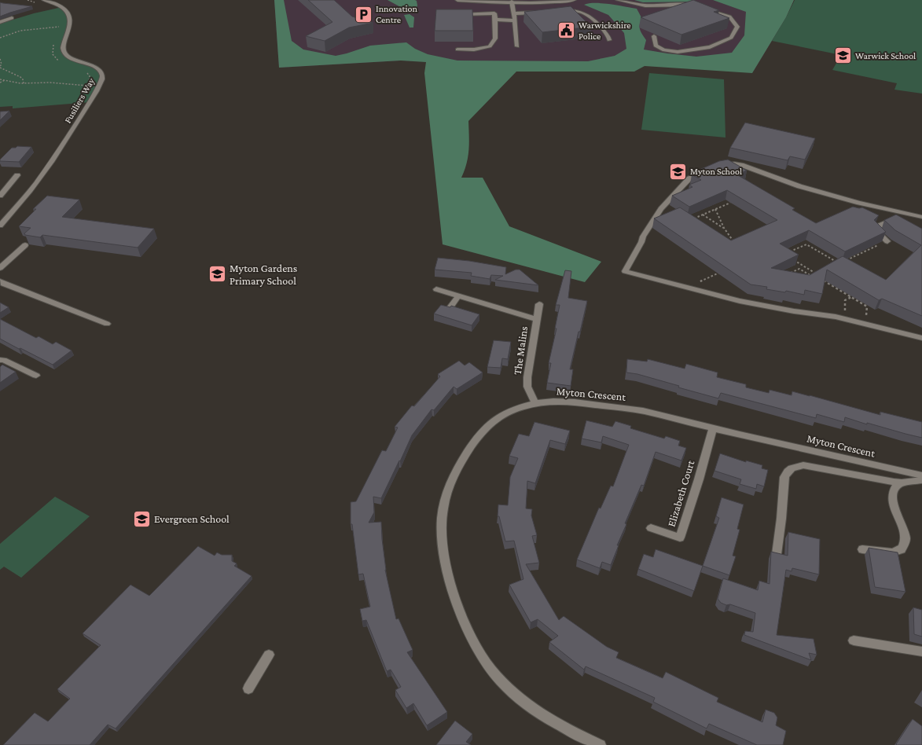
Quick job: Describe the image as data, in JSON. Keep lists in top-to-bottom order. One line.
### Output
{"streets":{"street":["Fusiliers Way","The Malins","Myton Crescent","Elizabeth Court"]},"crossings":[["The Malins","Myton Crescent"],["Myton Crescent","Elizabeth Court"]],"places":{"parking":["Innovation Centre"],"public building":["Warwickshire Police"],"school or university":["Warwick School","Myton School","Myton Gardens Primary School","Evergreen School"]}}
